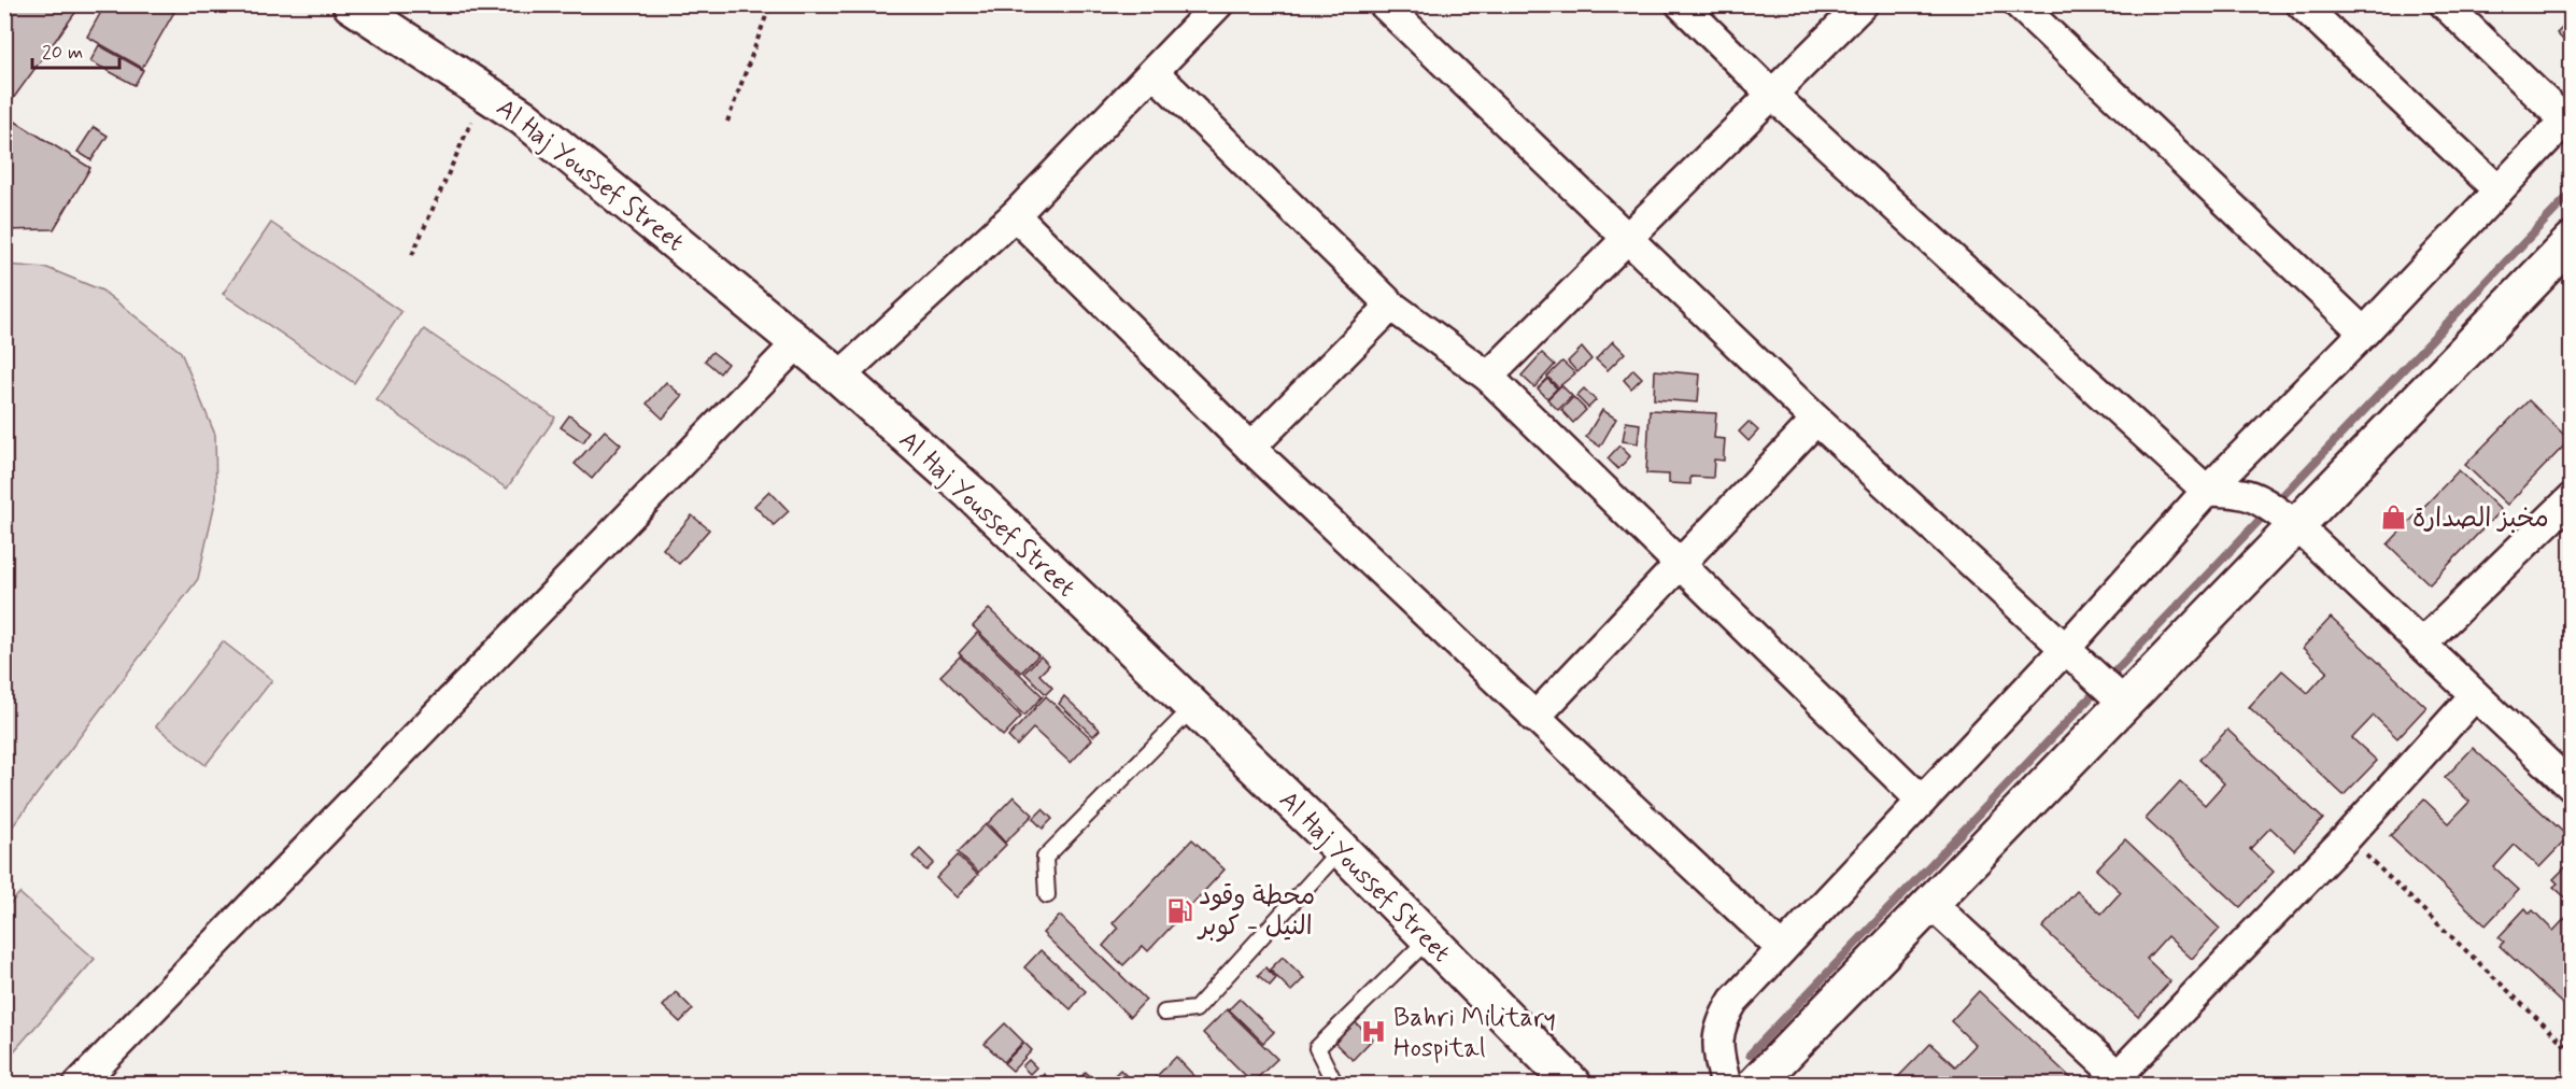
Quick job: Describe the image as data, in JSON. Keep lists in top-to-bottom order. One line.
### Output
{"streets":{"main road":["Al Haj Youssef Street"]},"places":{"shop":["مخبز الصدارة"],"fuel station":["محطة وقود النيل - كوبر"],"hospital":["Bahri Military Hospital"]},"scale_bar":"20 m"}
